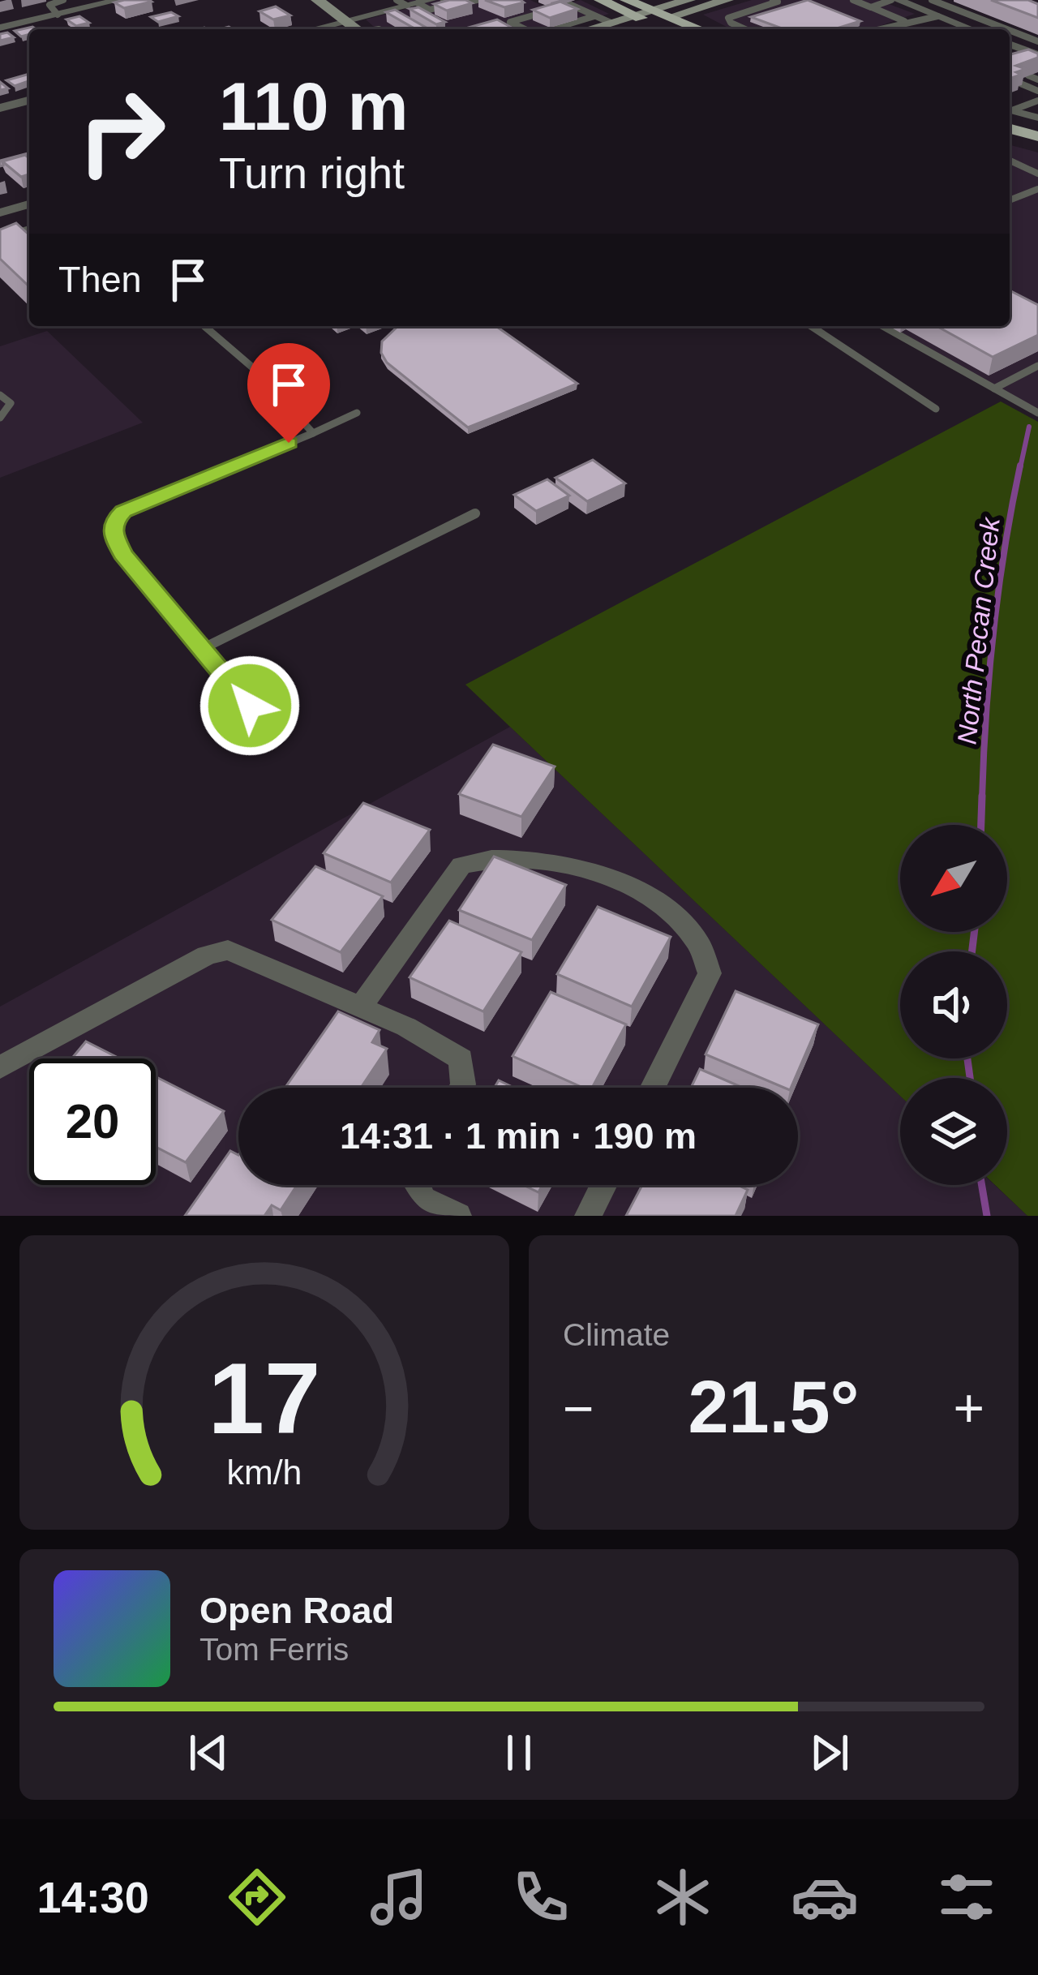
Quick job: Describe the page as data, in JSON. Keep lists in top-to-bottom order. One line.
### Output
{"water":["North Pecan Creek"],"north":"bottom left","page":{"turn":["110 m","Turn right"],"then":"Then","limit":"20","trip":"14:31 · 1 min · 190 m","tile":"Climate","heat":["−","21.5°","+"],"song":["Open Road","Tom Ferris"],"tabs":"14:30","gauge":["17","km/h"]}}
